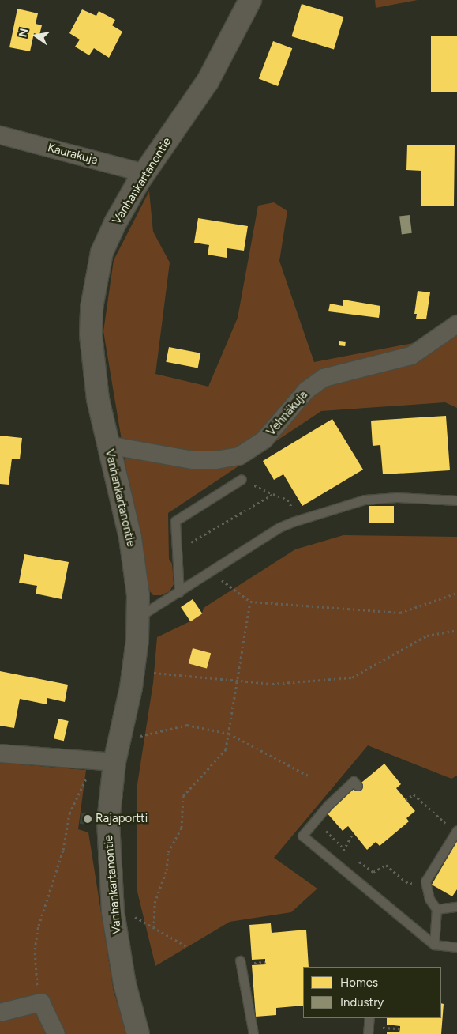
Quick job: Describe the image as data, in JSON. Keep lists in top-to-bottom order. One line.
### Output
{"streets":{"street":["Kaurakuja","Vanhankartanontie","Vehnäkuja"]},"crossings":[["Kaurakuja","Vanhankartanontie"],["Vanhankartanontie","Vehnäkuja"]],"places":["Rajaportti"],"legend":["Homes","Industry"],"north":"left"}
